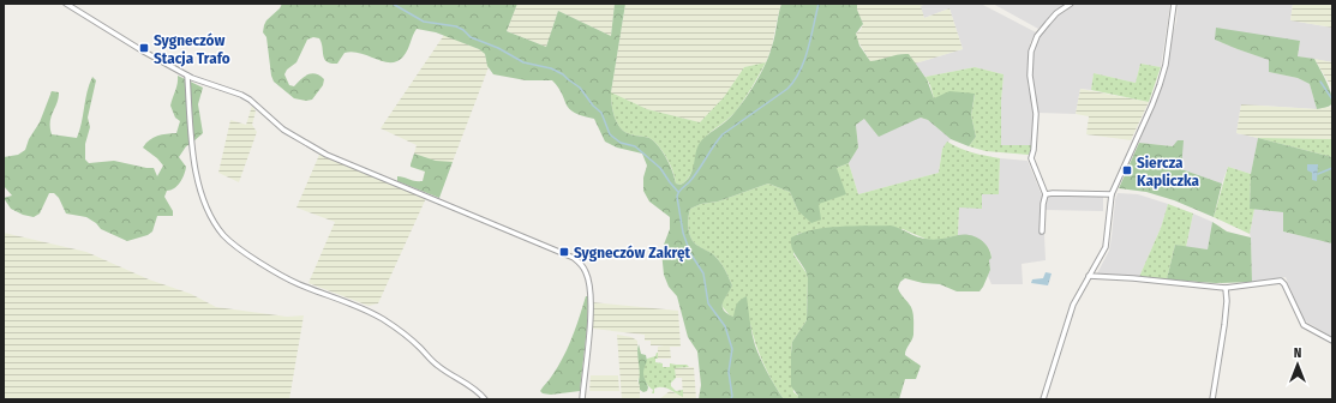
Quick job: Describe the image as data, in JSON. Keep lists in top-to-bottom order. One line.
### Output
{"places":{"transit":["Sygneczów Stacja Trafo","Siercza Kapliczka","Sygneczów Zakręt"]},"north":"top"}
